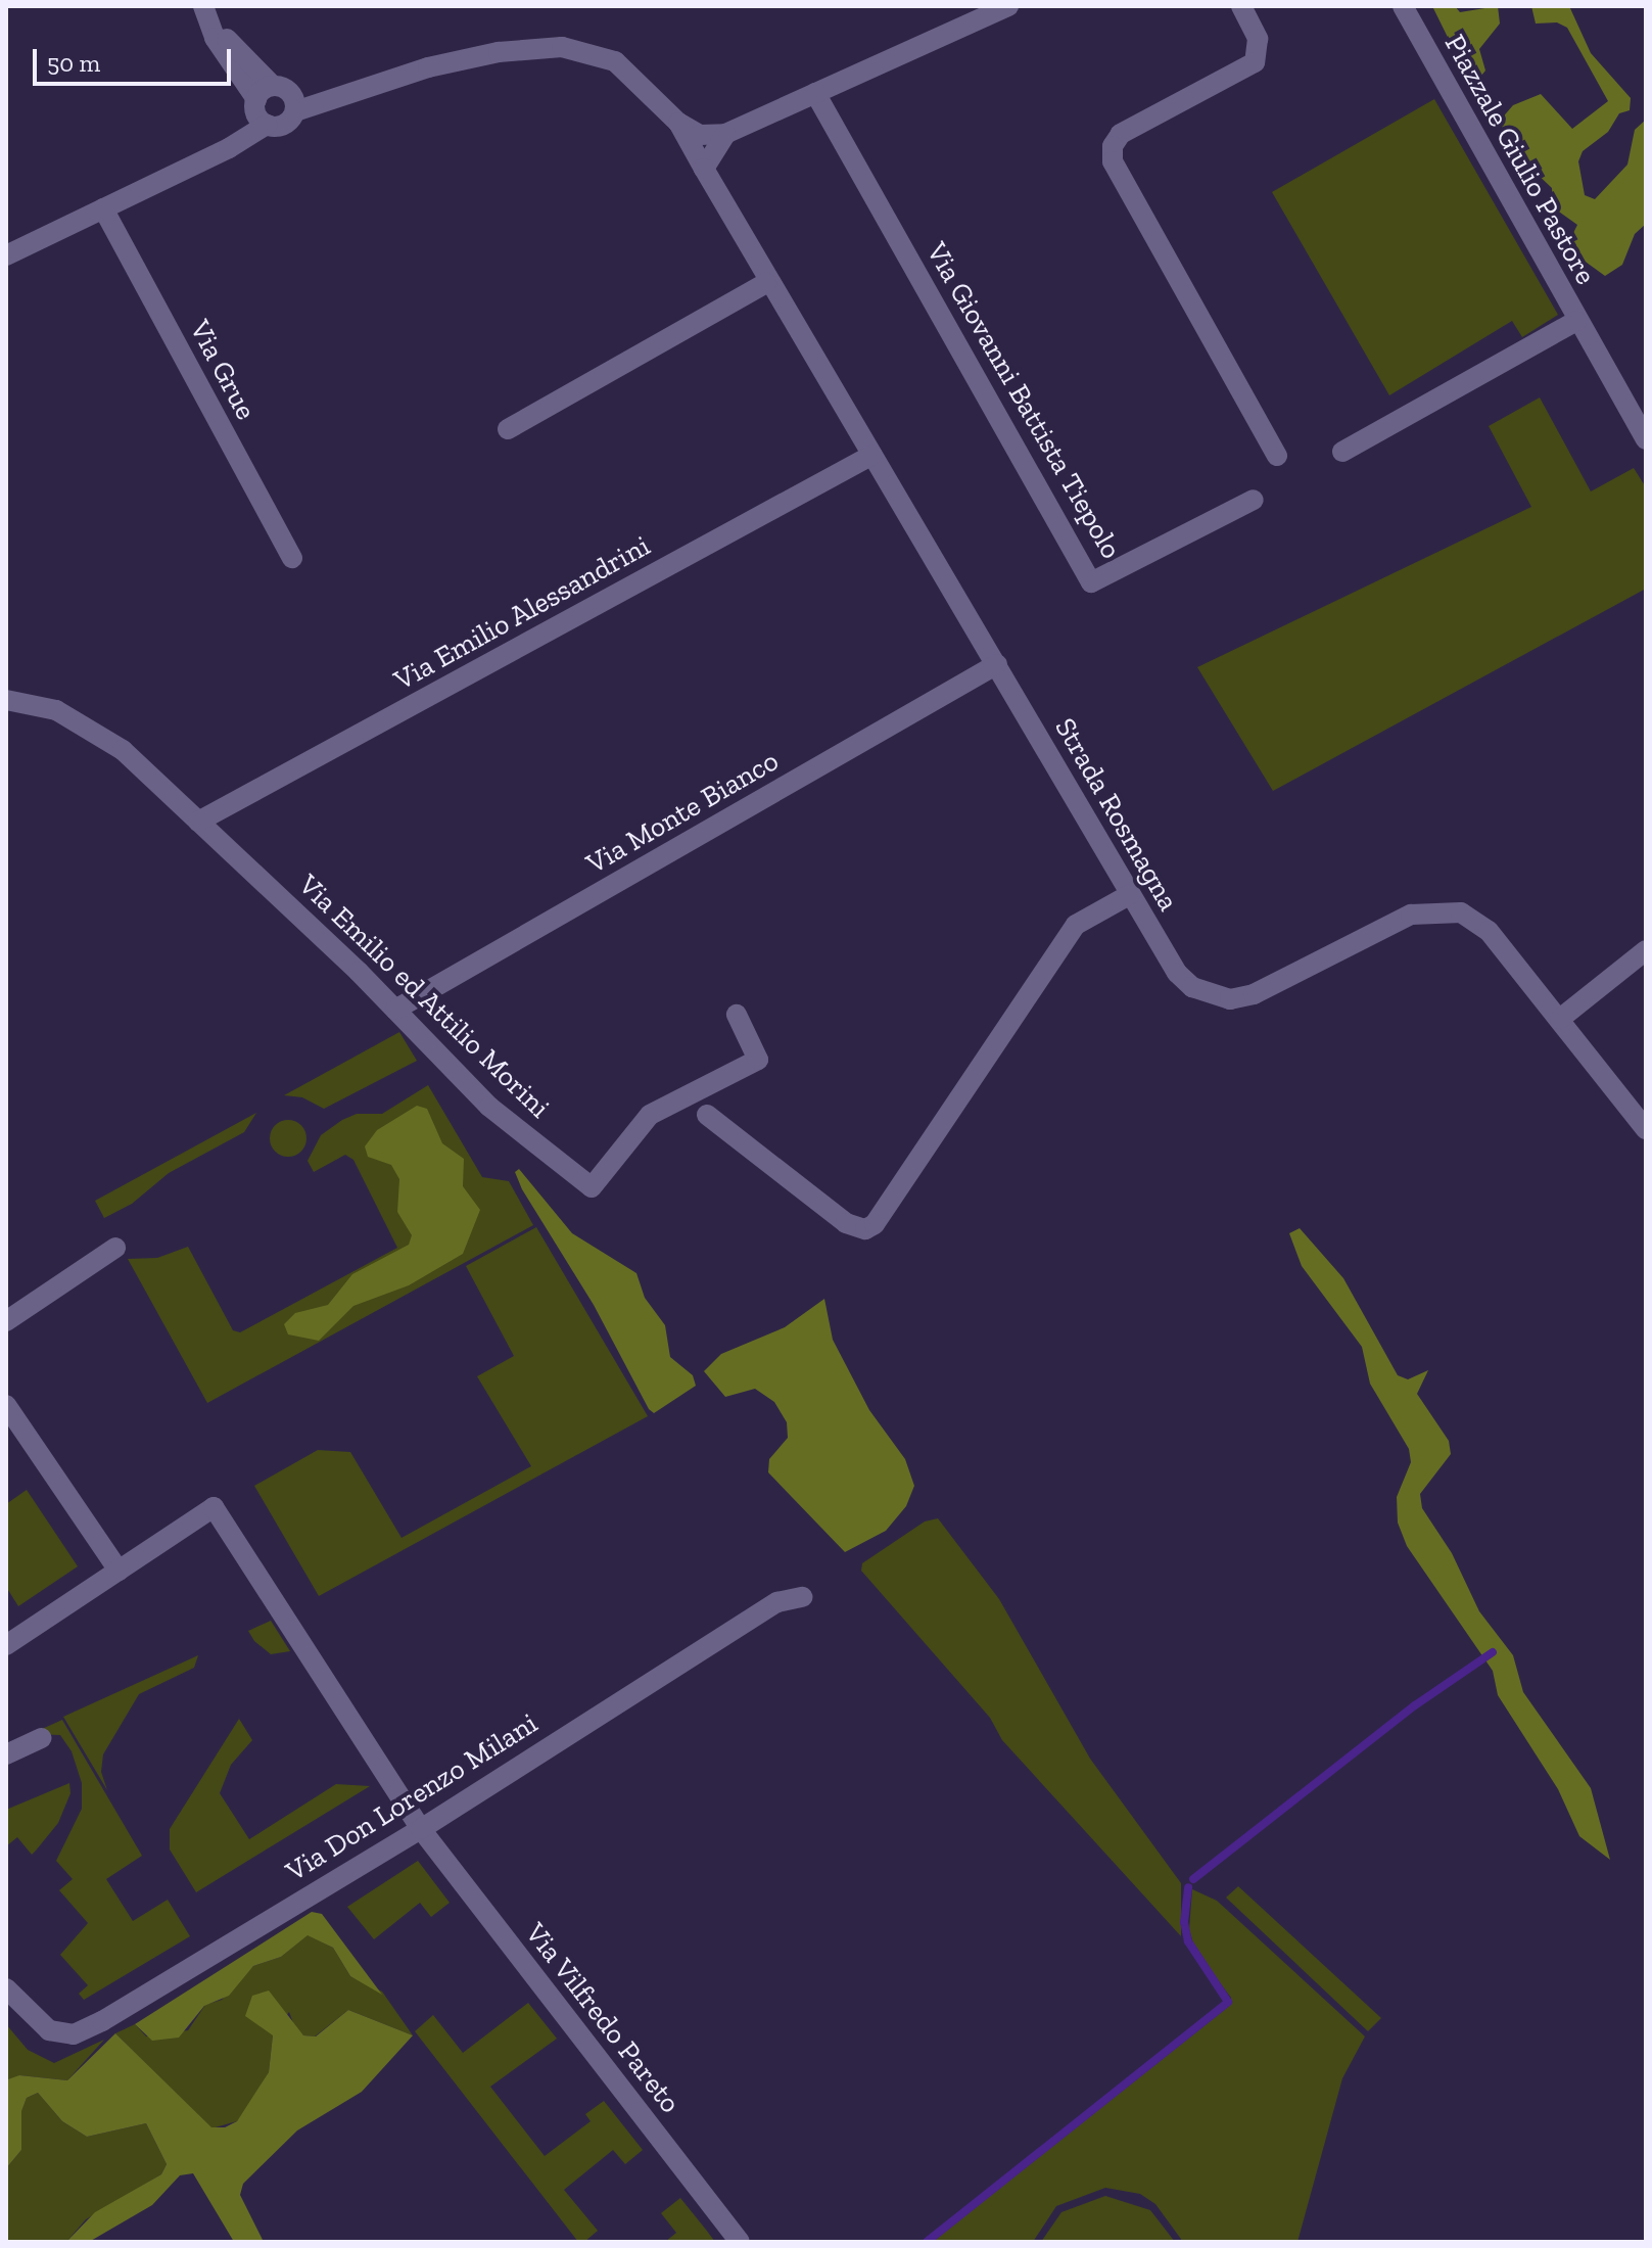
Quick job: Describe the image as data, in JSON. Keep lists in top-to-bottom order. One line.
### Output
{"streets":{"street":["Piazzale Giulio Pastore","Via Grue","Via Giovanni Battista Tiepolo","Via Emilio Alessandrini","Via Monte Bianco","Strada Rosmagna","Via Emilio ed Attilio Morini","Via Don Lorenzo Milani","Via Vilfredo Pareto"]},"crossings":[["Via Emilio Alessandrini","Strada Rosmagna"],["Via Emilio Alessandrini","Via Emilio ed Attilio Morini"],["Via Monte Bianco","Strada Rosmagna"],["Via Monte Bianco","Via Emilio ed Attilio Morini"],["Via Don Lorenzo Milani","Via Vilfredo Pareto"]],"scale_bar":"50 m"}
